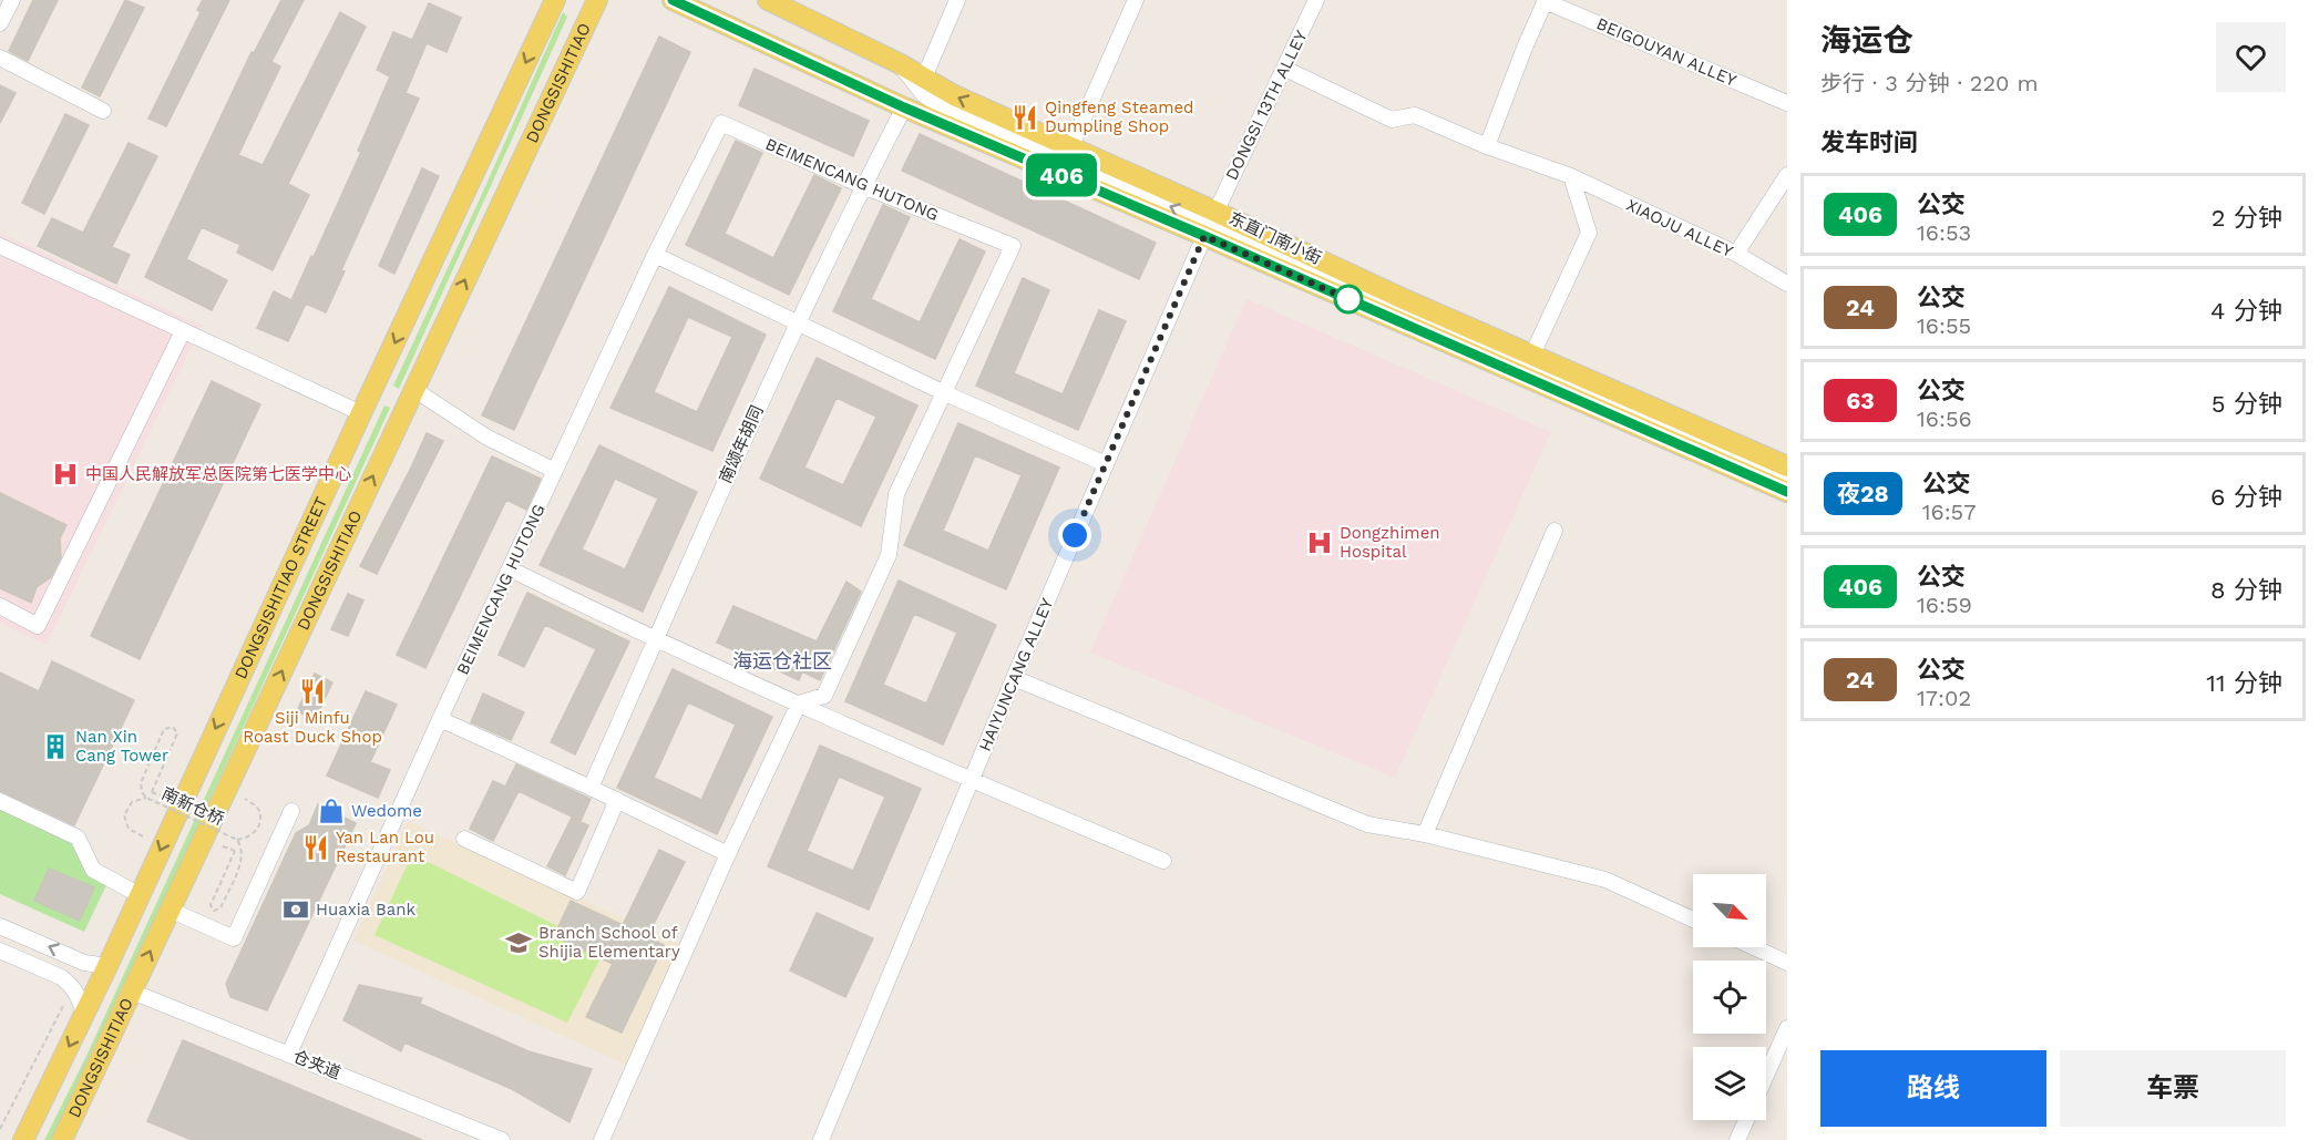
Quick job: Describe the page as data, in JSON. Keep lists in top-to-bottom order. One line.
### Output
{"streets":{"main road":["DONGSISHITIAO","东直门南小街","DONGSISHITIAO STREET"],"street":["BEIGOUYAN ALLEY","DONGSI 13TH ALLEY","BEIMENCANG HUTONG","XIAOJU ALLEY","南颂年胡同","HAIYUNCANG ALLEY","仓夹道"],"path":["南新仓桥"]},"crossings":[["DONGSISHITIAO","仓夹道"],["DONGSI 13TH ALLEY","XIAOJU ALLEY"],["DONGSI 13TH ALLEY","东直门南小街"],["DONGSI 13TH ALLEY","HAIYUNCANG ALLEY"],["BEIMENCANG HUTONG","南颂年胡同"],["BEIMENCANG HUTONG","仓夹道"],["东直门南小街","南颂年胡同"],["东直门南小街","HAIYUNCANG ALLEY"]],"one_way":["DONGSISHITIAO","DONGSISHITIAO STREET"],"districts":["海运仓社区"],"places":{"restaurant":["Qingfeng Steamed Dumpling Shop","Siji Minfu Roast Duck Shop","Yan Lan Lou Restaurant"],"hospital":["中国人民解放军总医院第七医学中心","Dongzhimen Hospital"],"building":["Nan Xin Cang Tower"],"shop":["Wedome"],"bank":["Huaxia Bank"],"school or university":["Branch School of Shijia Elementary"]},"lines":["bus line 406"],"north":"bottom right","page":{"on_map":"406","heading":[["海运仓","步行 · 3 分钟 · 220 m"],"发车时间"],"list":[{"mark":"406","name":"公交","note":"16:53","value":"2 分钟"},{"mark":"24","name":"公交","note":"16:55","value":"4 分钟"},{"mark":"63","name":"公交","note":"16:56","value":"5 分钟"},{"mark":"夜28","name":"公交","note":"16:57","value":"6 分钟"},{"mark":"406","name":"公交","note":"16:59","value":"8 分钟"},{"mark":"24","name":"公交","note":"17:02","value":"11 分钟"}],"buttons":["路线","车票"]}}
